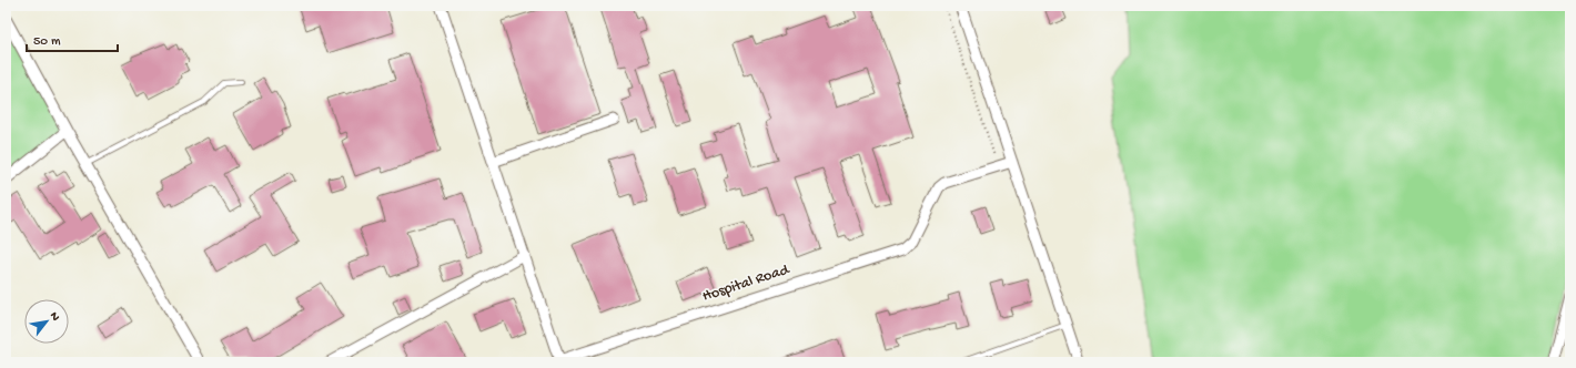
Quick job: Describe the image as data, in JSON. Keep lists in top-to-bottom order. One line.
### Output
{"streets":{"street":["Hospital Road"]},"scale_bar":"50 m","north":"top right"}
